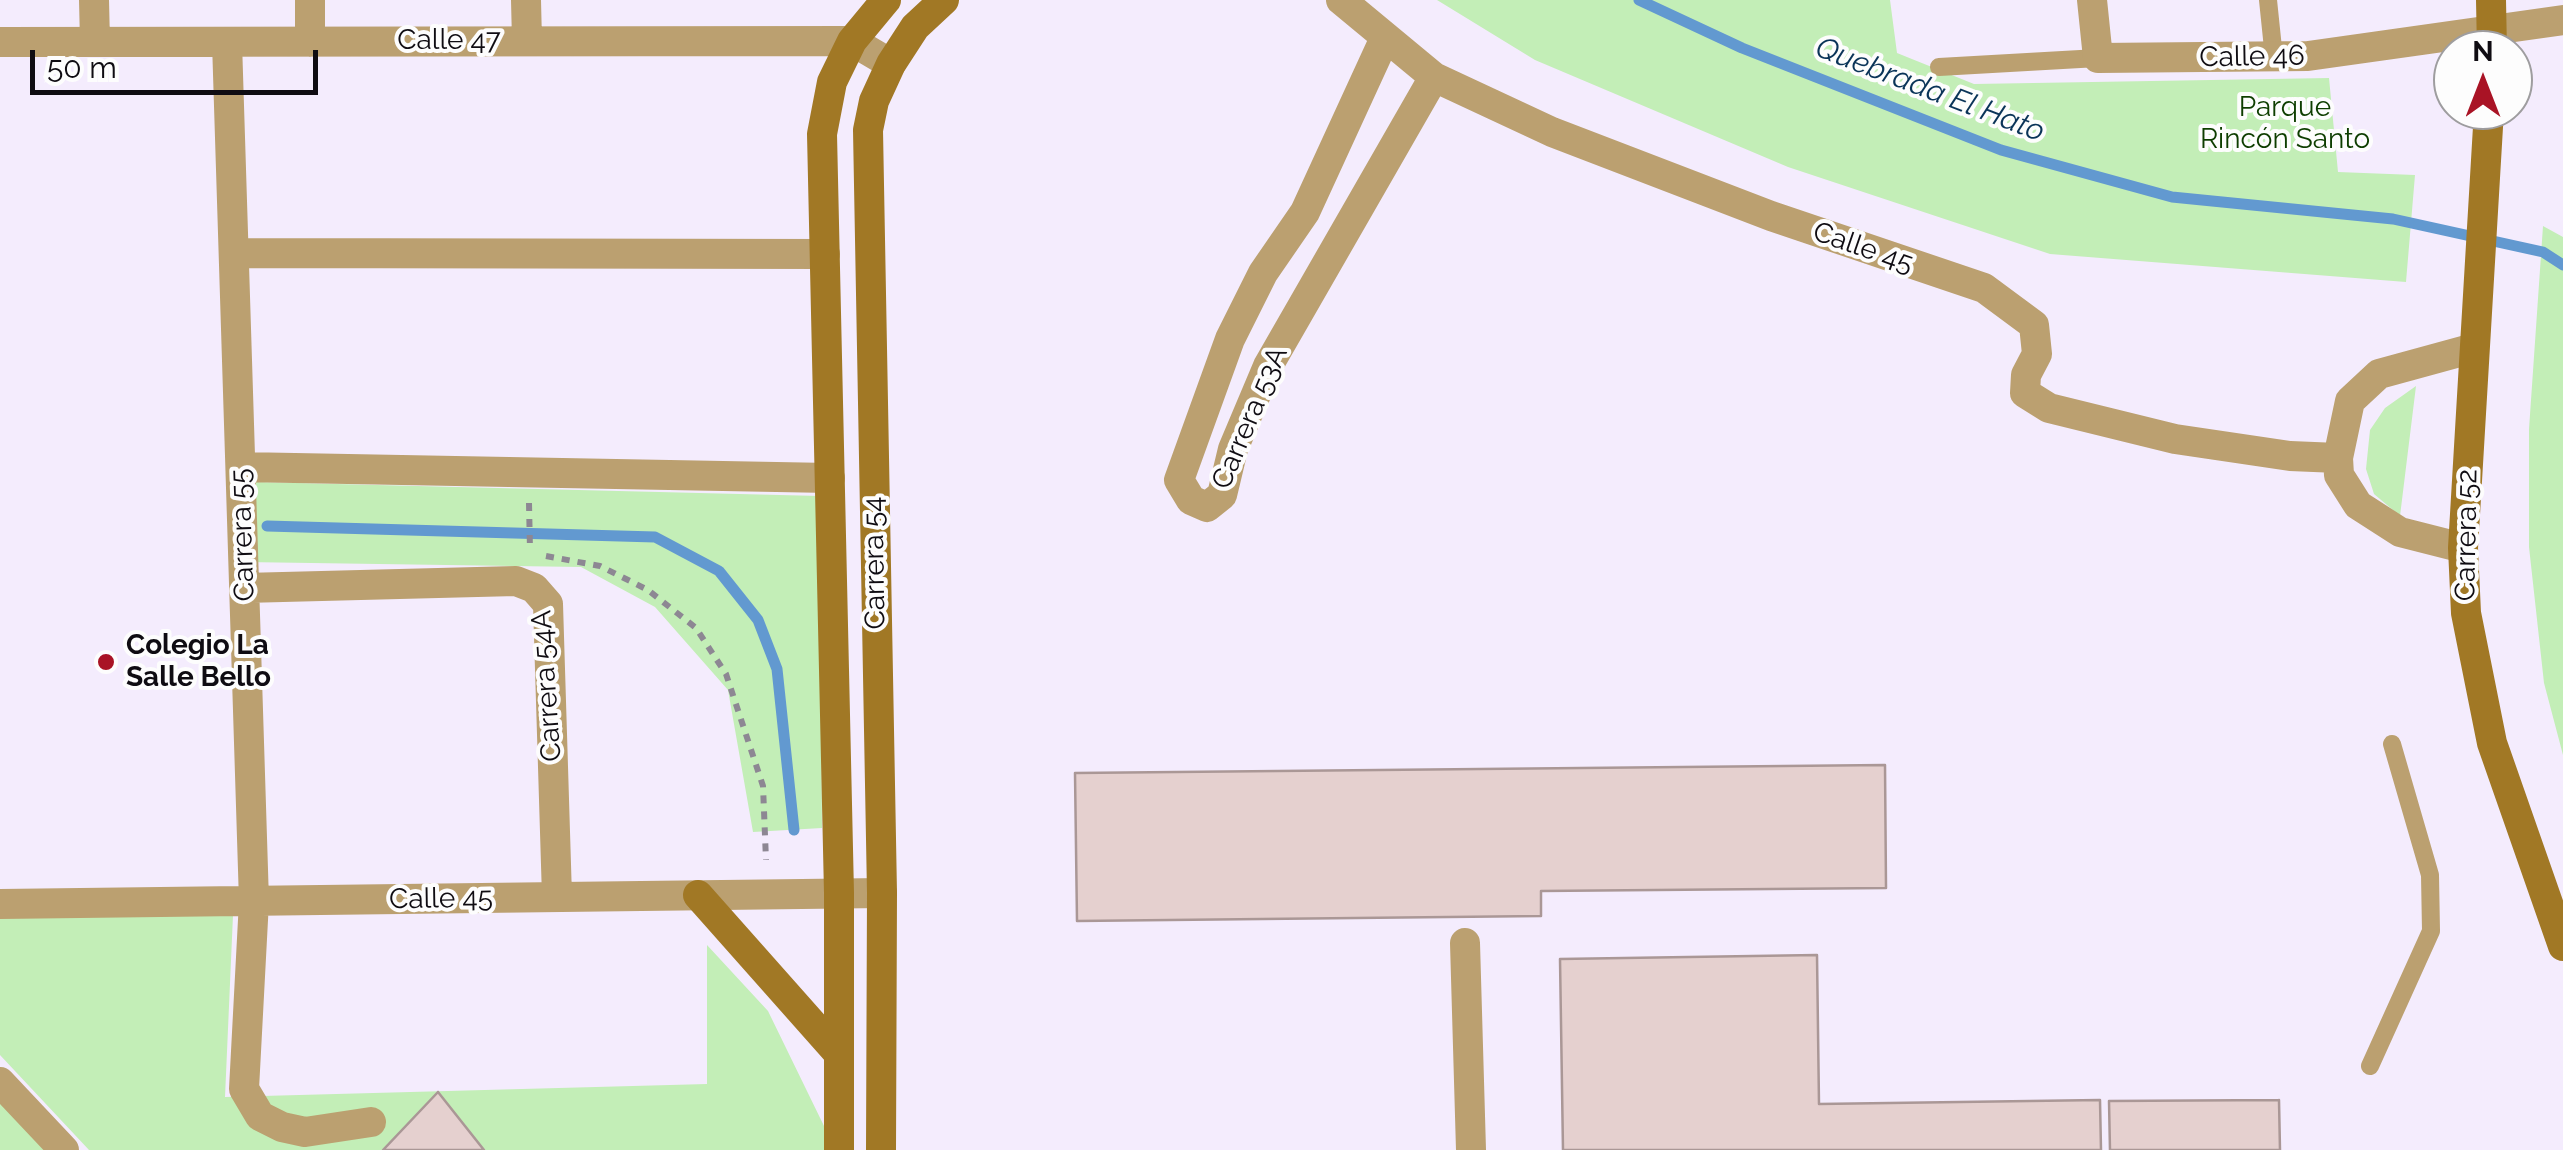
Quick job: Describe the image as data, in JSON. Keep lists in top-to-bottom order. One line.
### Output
{"streets":{"main road":["Carrera 52","Carrera 54"],"street":["Calle 47","Calle 46","Calle 45","Carrera 53A","Carrera 55","Carrera 54A"]},"crossings":[["Calle 47","Carrera 55"],["Calle 47","Carrera 54"],["Calle 45","Carrera 53A"],["Calle 45","Carrera 55"],["Calle 45","Carrera 54"],["Calle 45","Carrera 54A"],["Carrera 55","Carrera 54A"]],"water":["Quebrada El Hato"],"parks":["Parque Rincón Santo"],"places":["Colegio La Salle Bello"],"scale_bar":"50 m","north":"top"}
